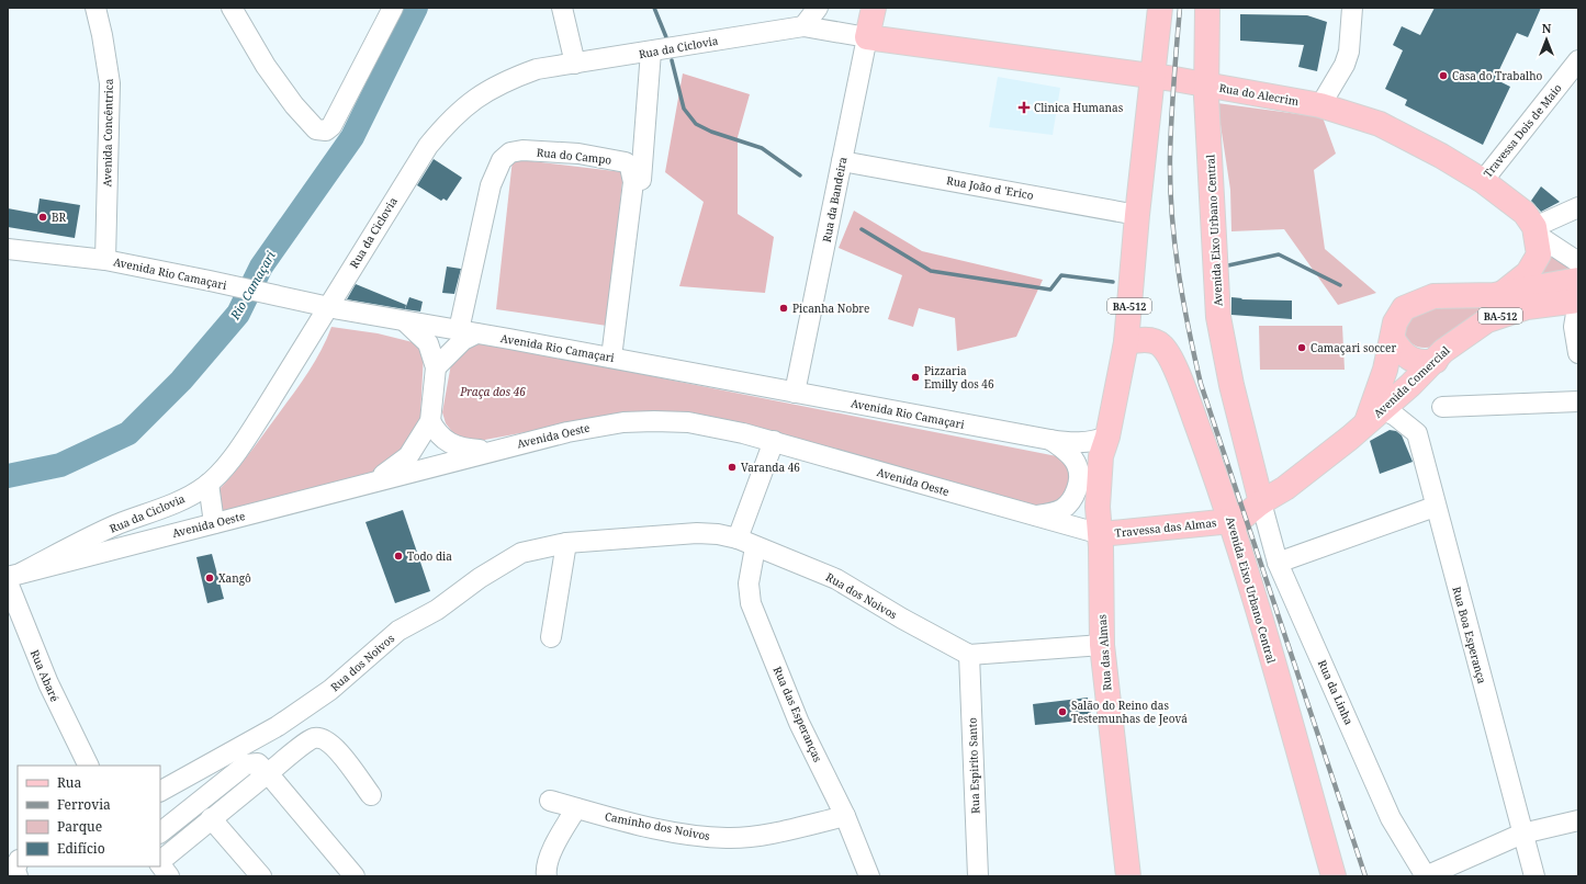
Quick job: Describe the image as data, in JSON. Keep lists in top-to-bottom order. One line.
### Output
{"streets":{"main road":["Rua do Alecrim","Rua da Bandeira","Avenida Eixo Urbano Central","BA-512","Avenida Comercial","Travessa das Almas","Rua das Almas"],"street":["Rua da Ciclovia","Travessa Dois de Maio","Avenida Concêntrica","Rua do Campo","Rua João d 'Erico","Avenida Rio Camaçari","Avenida Oeste","Rua dos Noivos","Rua Boa Esperança","Rua Abaré","Rua da Linha","Rua das Esperanças","Rua Espirito Santo","Caminho dos Noivos"]},"crossings":[["Rua da Ciclovia","Rua do Alecrim"],["Rua da Ciclovia","Rua da Bandeira"],["Rua da Ciclovia","Avenida Rio Camaçari"],["Rua da Ciclovia","Avenida Oeste"],["Rua da Ciclovia","Rua Abaré"],["Rua do Alecrim","Travessa Dois de Maio"],["Rua do Alecrim","Rua da Bandeira"],["Rua do Alecrim","Avenida Eixo Urbano Central"],["Rua do Alecrim","BA-512"],["Avenida Concêntrica","Avenida Rio Camaçari"],["Rua do Campo","Avenida Rio Camaçari"],["Rua João d 'Erico","Rua da Bandeira"],["Rua João d 'Erico","BA-512"],["Rua da Bandeira","Avenida Rio Camaçari"],["Avenida Eixo Urbano Central","BA-512"],["Avenida Eixo Urbano Central","Avenida Comercial"],["Avenida Eixo Urbano Central","Travessa das Almas"],["Avenida Eixo Urbano Central","Rua da Linha"],["Avenida Rio Camaçari","BA-512"],["BA-512","Avenida Oeste"],["BA-512","Travessa das Almas"],["BA-512","Rua das Almas"],["Avenida Comercial","Travessa das Almas"],["Avenida Comercial","Rua Boa Esperança"],["Avenida Comercial","Rua da Linha"],["Avenida Oeste","Travessa das Almas"],["Avenida Oeste","Rua das Almas"],["Avenida Oeste","Rua Abaré"],["Avenida Oeste","Rua das Esperanças"],["Travessa das Almas","Rua das Almas"],["Rua dos Noivos","Rua das Esperanças"],["Rua dos Noivos","Rua Espirito Santo"],["Rua das Esperanças","Caminho dos Noivos"]],"water":["Rio Camaçari"],"parks":["Praça dos 46"],"places":{"other":["Casa do Trabalho","BR","Picanha Nobre","Camaçari soccer","Pizzaria Emilly dos 46","Varanda 46","Todo dia","Xangô","Salão do Reino das Testemunhas de Jeová"],"health":["Clinica Humanas"]},"legend":["Rua","Ferrovia","Parque","Edifício"],"north":"top"}
